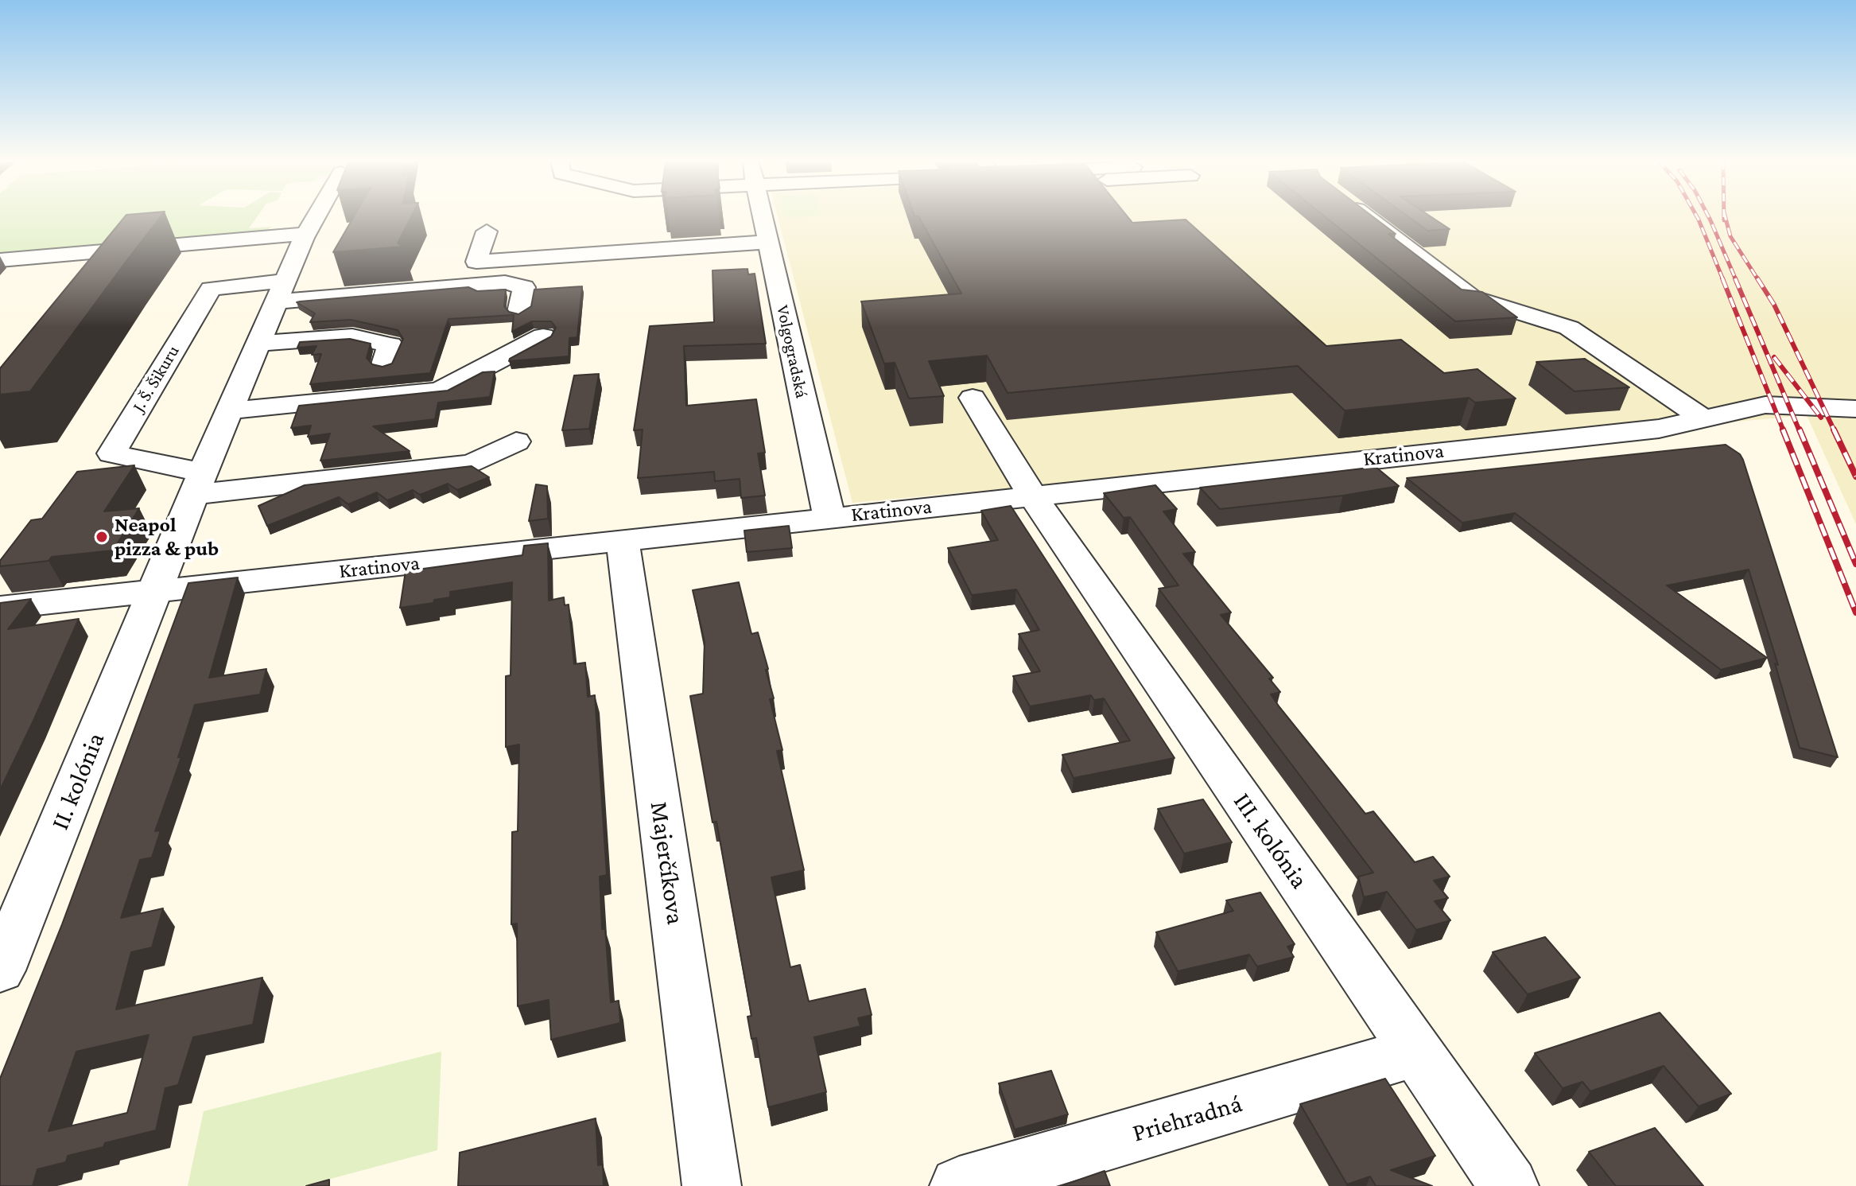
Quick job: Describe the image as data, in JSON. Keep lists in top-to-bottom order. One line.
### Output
{"streets":{"street":["Volgogradská","J. Š. Šikuru","Kratinova","II. kolónia","III. kolónia","Majerčíkova","Priehradná"]},"crossings":[["Volgogradská","Kratinova"],["Kratinova","II. kolónia"],["Kratinova","III. kolónia"],["Kratinova","Majerčíkova"],["III. kolónia","Priehradná"]],"places":["Neapol pizza & pub"]}
